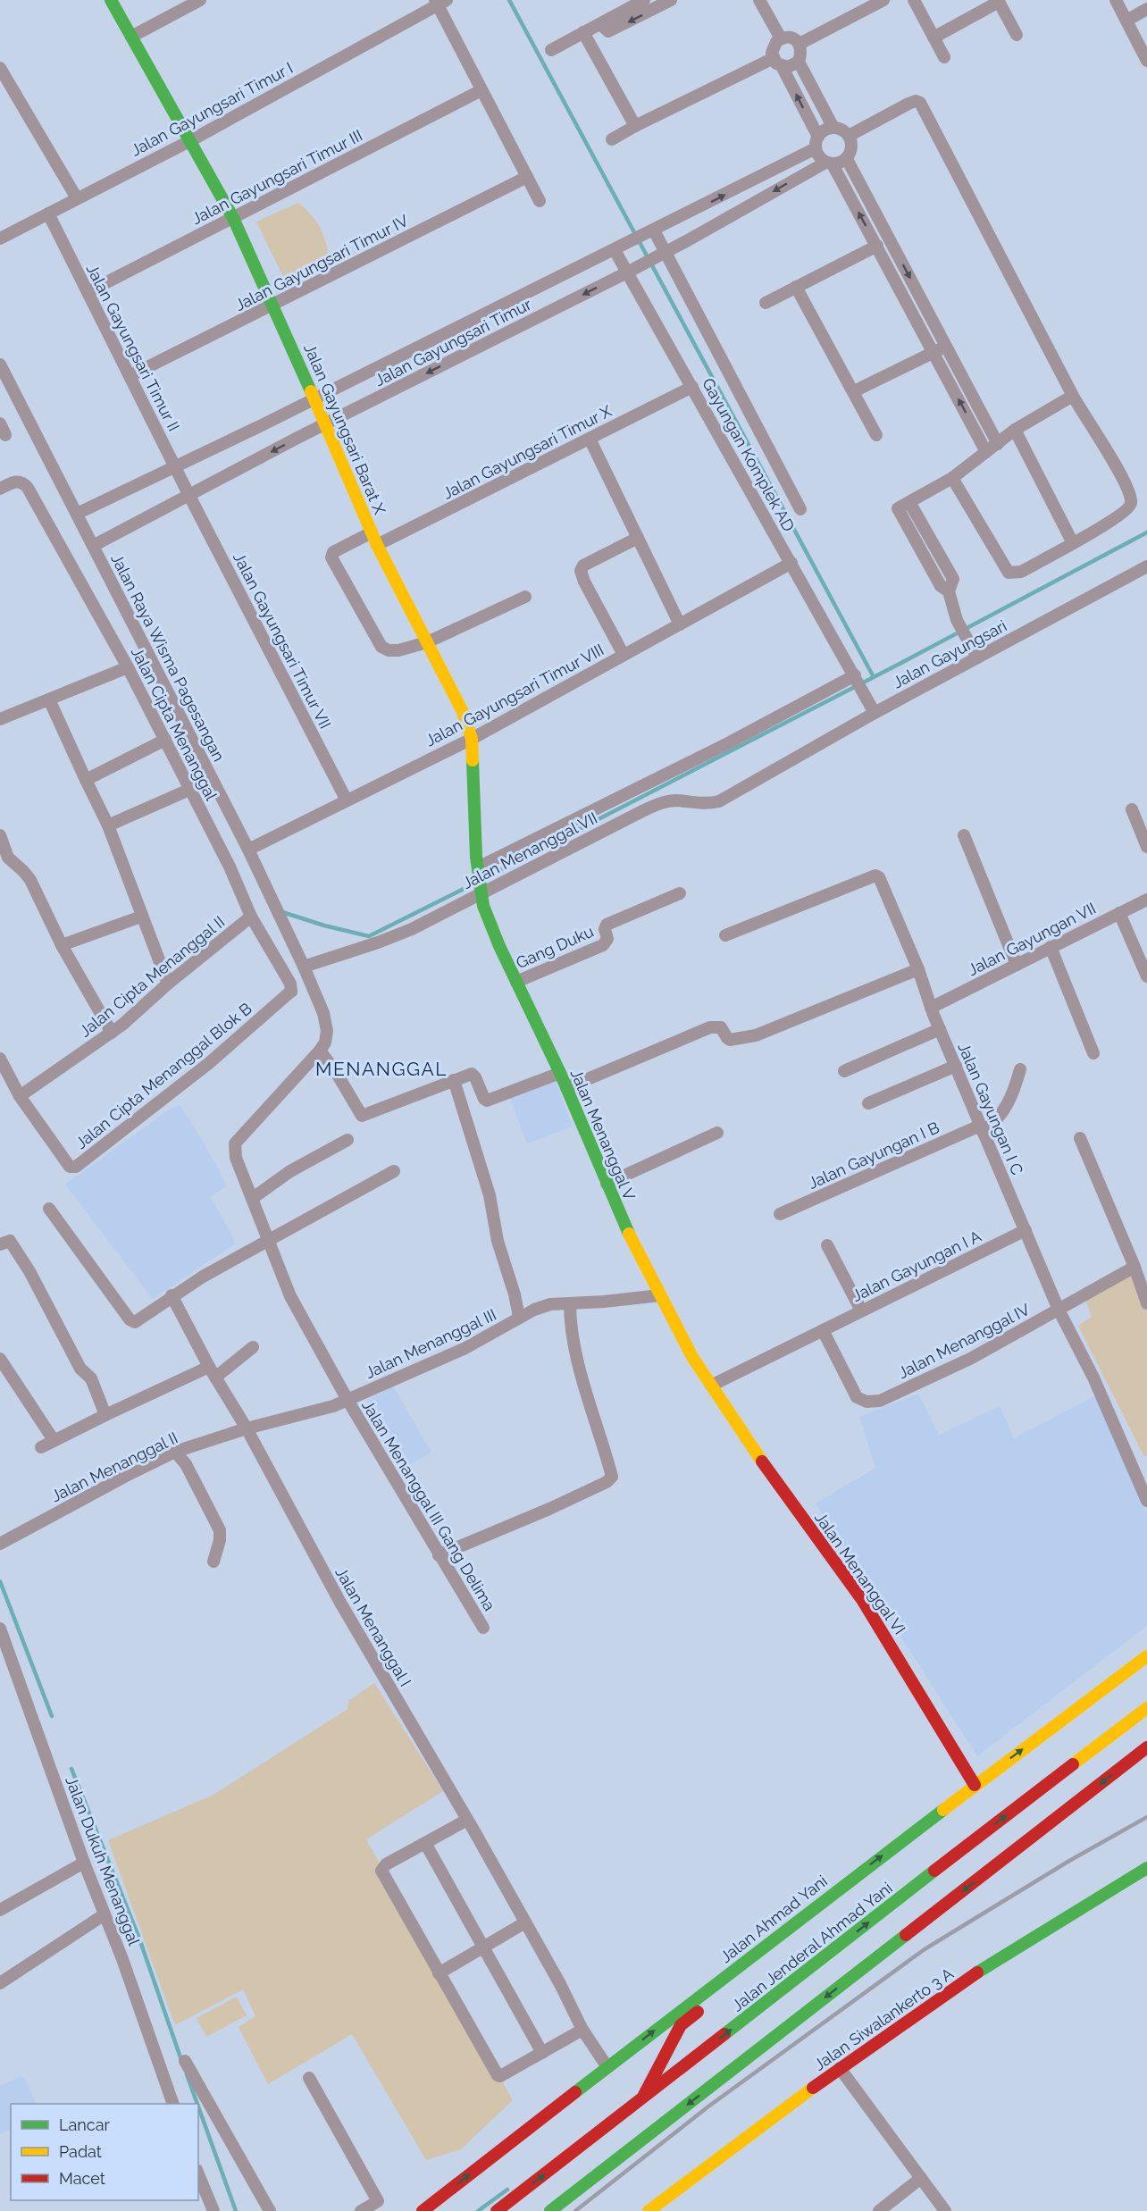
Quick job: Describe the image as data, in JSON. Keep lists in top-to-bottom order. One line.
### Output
{"streets":{"main road":["Jalan Gayungsari Barat X","Jalan Menanggal V","Jalan Menanggal VI","Jalan Ahmad Yani","Jalan Jenderal Ahmad Yani","Jalan Siwalankerto 3 A"],"street":["Jalan Gayungsari Timur I","Jalan Gayungsari Timur III","Jalan Gayungsari Timur IV","Jalan Gayungsari Timur","Jalan Gayungsari Timur II","Jalan Gayungsari Timur X","Gayungan Komplek AD","Jalan Gayungsari Timur VII","Jalan Gayungsari","Jalan Raya Wisma Pagesangan","Jalan Gayungsari Timur VIII","Jalan Cipta Menanggal","Jalan Menanggal VII","Jalan Gayungan VII","Gang Duku","Jalan Cipta Menanggal II","Jalan Cipta Menanggal Blok B","Jalan Gayungan I C","Jalan Gayungan I B","Jalan Gayungan I A","Jalan Menanggal IV","Jalan Menanggal III","Jalan Menanggal II","Jalan Menanggal III Gang Delima","Jalan Menanggal I","Jalan Dukuh Menanggal"]},"crossings":[["Jalan Gayungsari Timur I","Jalan Gayungsari Timur II"],["Jalan Gayungsari Timur I","Jalan Gayungsari Barat X"],["Jalan Gayungsari Timur III","Jalan Gayungsari Timur II"],["Jalan Gayungsari Timur III","Jalan Gayungsari Barat X"],["Jalan Gayungsari Timur IV","Jalan Gayungsari Timur II"],["Jalan Gayungsari Timur IV","Jalan Gayungsari Barat X"],["Jalan Gayungsari Timur","Jalan Gayungsari Timur II"],["Jalan Gayungsari Timur","Jalan Gayungsari Barat X"],["Jalan Gayungsari Timur","Gayungan Komplek AD"],["Jalan Gayungsari Timur","Jalan Gayungsari Timur VII"],["Jalan Gayungsari Timur","Jalan Raya Wisma Pagesangan"],["Jalan Gayungsari Timur II","Jalan Gayungsari Timur VII"],["Jalan Gayungsari Barat X","Jalan Gayungsari Timur X"],["Jalan Gayungsari Barat X","Jalan Gayungsari Timur VIII"],["Jalan Gayungsari Barat X","Jalan Menanggal VII"],["Jalan Gayungsari Barat X","Jalan Menanggal V"],["Jalan Gayungsari Timur X","Gayungan Komplek AD"],["Gayungan Komplek AD","Jalan Gayungsari"],["Gayungan Komplek AD","Jalan Gayungsari Timur VIII"],["Jalan Gayungsari Timur VII","Jalan Gayungsari Timur VIII"],["Jalan Gayungsari","Jalan Menanggal VII"],["Jalan Raya Wisma Pagesangan","Jalan Gayungsari Timur VIII"],["Jalan Raya Wisma Pagesangan","Jalan Menanggal VII"],["Jalan Cipta Menanggal","Jalan Cipta Menanggal II"],["Jalan Cipta Menanggal","Jalan Cipta Menanggal Blok B"],["Jalan Menanggal VII","Jalan Menanggal V"],["Jalan Gayungan VII","Jalan Gayungan I C"],["Gang Duku","Jalan Menanggal V"],["Jalan Cipta Menanggal II","Jalan Cipta Menanggal Blok B"],["Jalan Gayungan I C","Jalan Gayungan I B"],["Jalan Gayungan I C","Jalan Gayungan I A"],["Jalan Gayungan I C","Jalan Menanggal IV"],["Jalan Menanggal V","Jalan Menanggal III"],["Jalan Menanggal V","Jalan Menanggal VI"],["Jalan Gayungan I A","Jalan Menanggal IV"],["Jalan Menanggal III","Jalan Menanggal II"],["Jalan Menanggal III","Jalan Menanggal III Gang Delima"],["Jalan Menanggal III","Jalan Menanggal I"],["Jalan Menanggal II","Jalan Menanggal I"],["Jalan Menanggal VI","Jalan Ahmad Yani"],["Jalan Menanggal I","Jalan Ahmad Yani"]],"districts":["MENANGGAL"],"legend":["Lancar","Padat","Macet"]}
